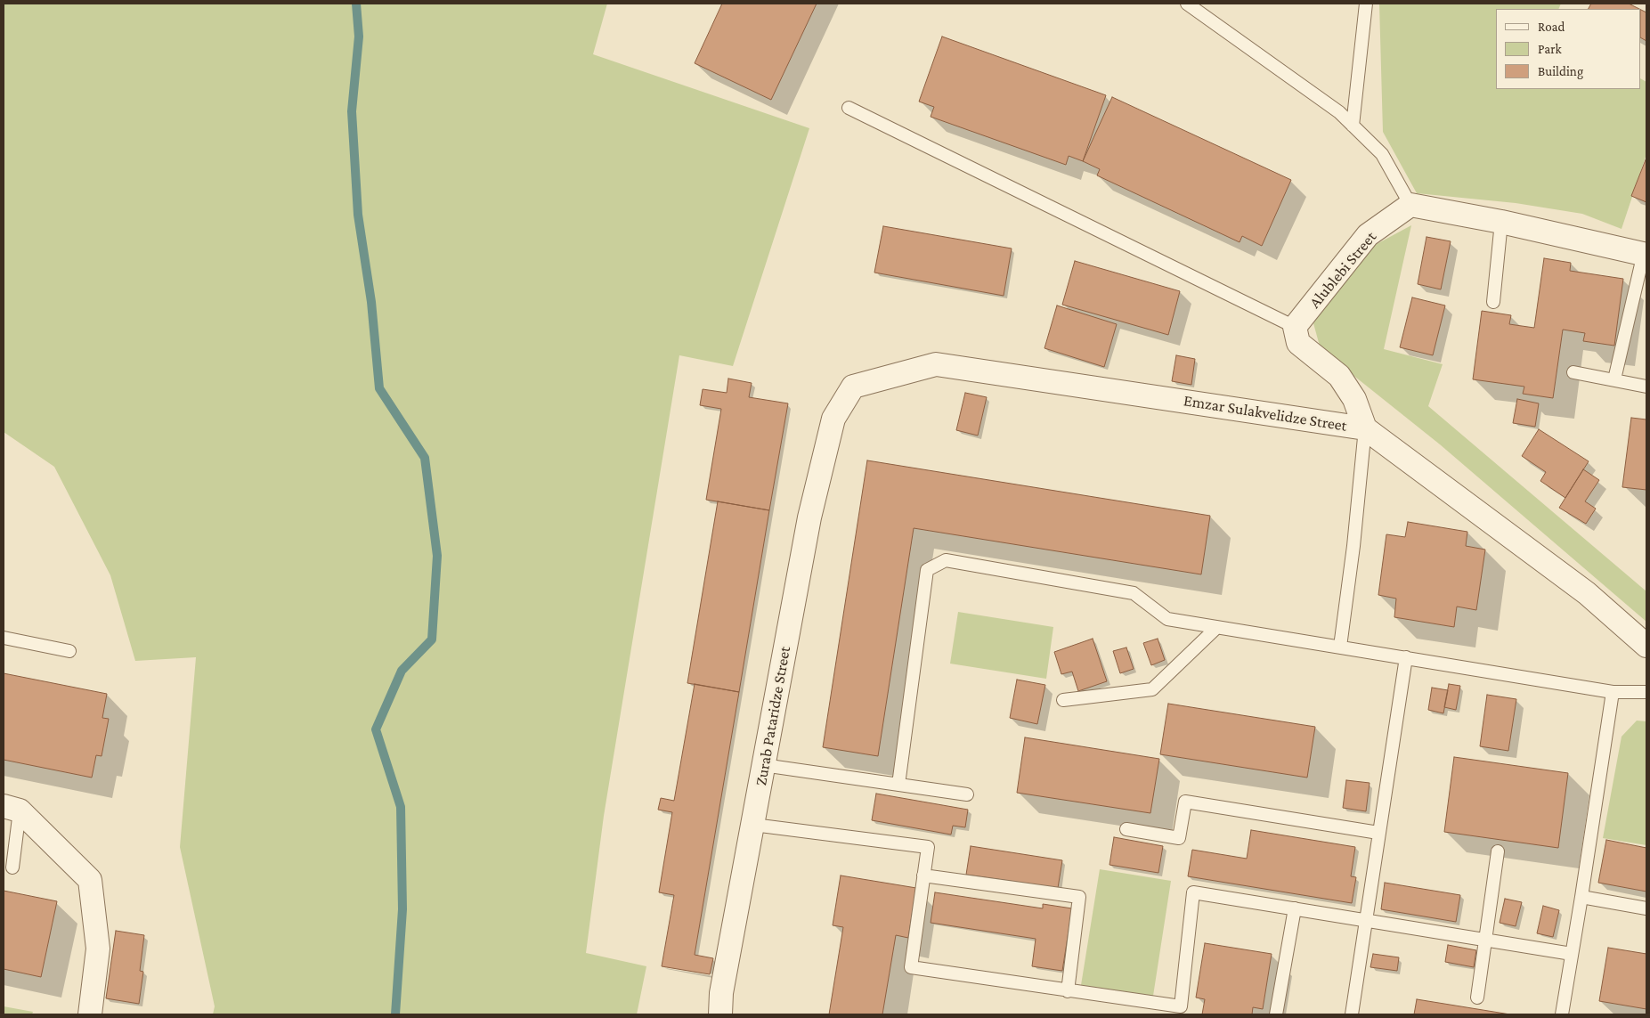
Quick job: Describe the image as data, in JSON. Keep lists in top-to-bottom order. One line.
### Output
{"streets":{"street":["Alublebi Street","Emzar Sulakvelidze Street","Zurab Pataridze Street"]},"crossings":[["Emzar Sulakvelidze Street","Zurab Pataridze Street"]],"legend":["Road","Park","Building"]}
